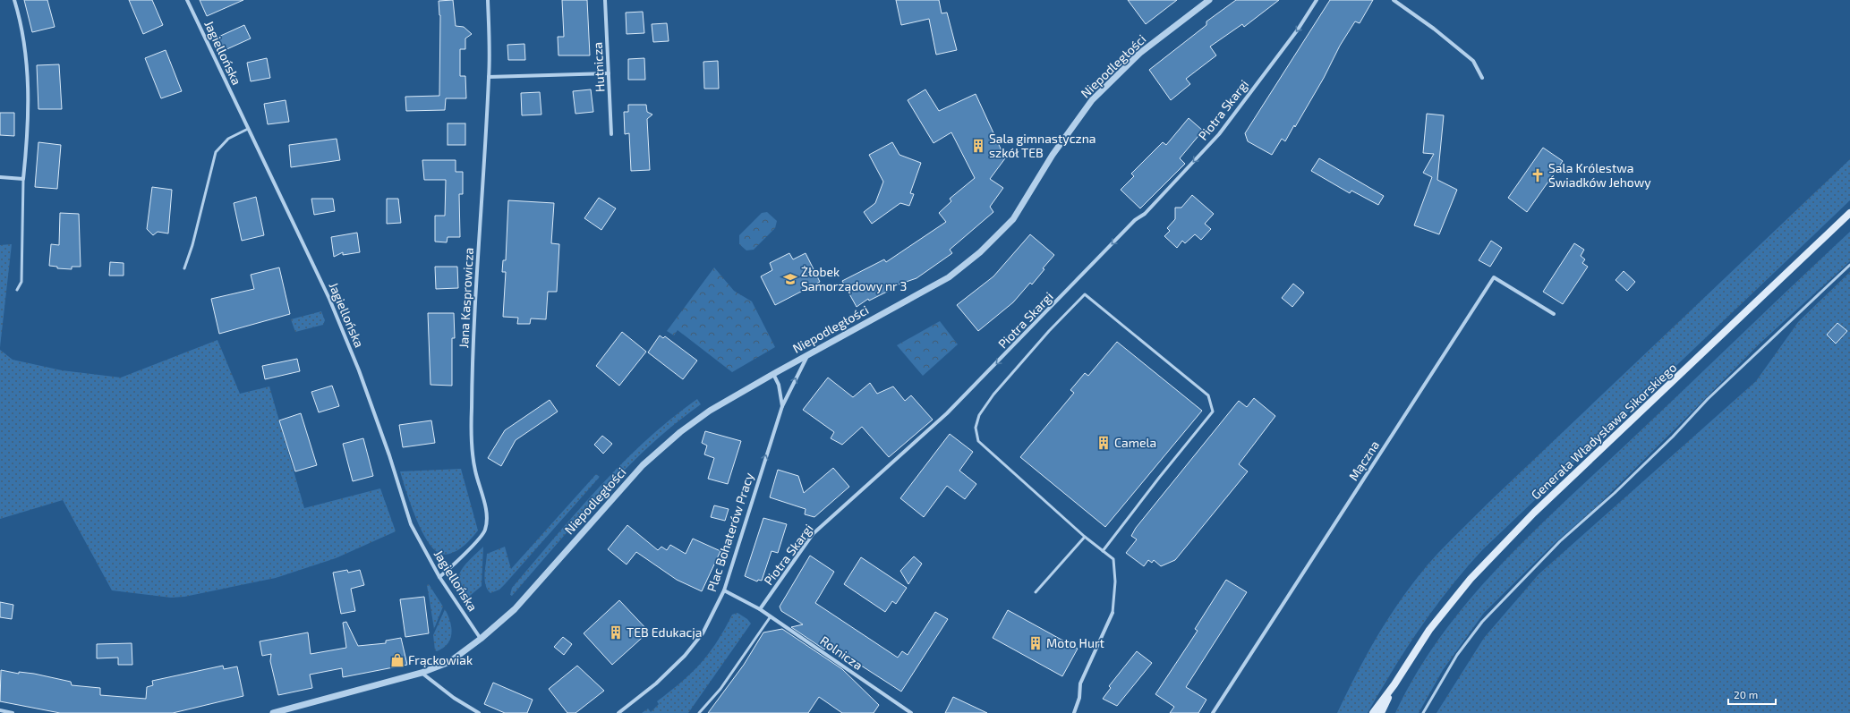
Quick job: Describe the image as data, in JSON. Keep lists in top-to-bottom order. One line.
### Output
{"streets":{"main road":["Generała Władysława Sikorskiego"],"street":["Jagiellońska","Niepodległości","Hutnicza","Piotra Skargi","Jana Kasprowicza","Mączna","Plac Bohaterów Pracy","Rolnicza"]},"crossings":[["Jagiellońska","Niepodległości"],["Jagiellońska","Jana Kasprowicza"],["Niepodległości","Plac Bohaterów Pracy"],["Piotra Skargi","Rolnicza"]],"one_way":["Piotra Skargi","Plac Bohaterów Pracy"],"places":{"building":["Sala gimnastyczna szkół TEB","Camela","TEB Edukacja","Moto Hurt"],"church":["Sala Królestwa Świadków Jehowy"],"school or university":["Żłobek Samorządowy nr 3"],"shop":["Frąckowiak"]},"scale_bar":"20 m"}
